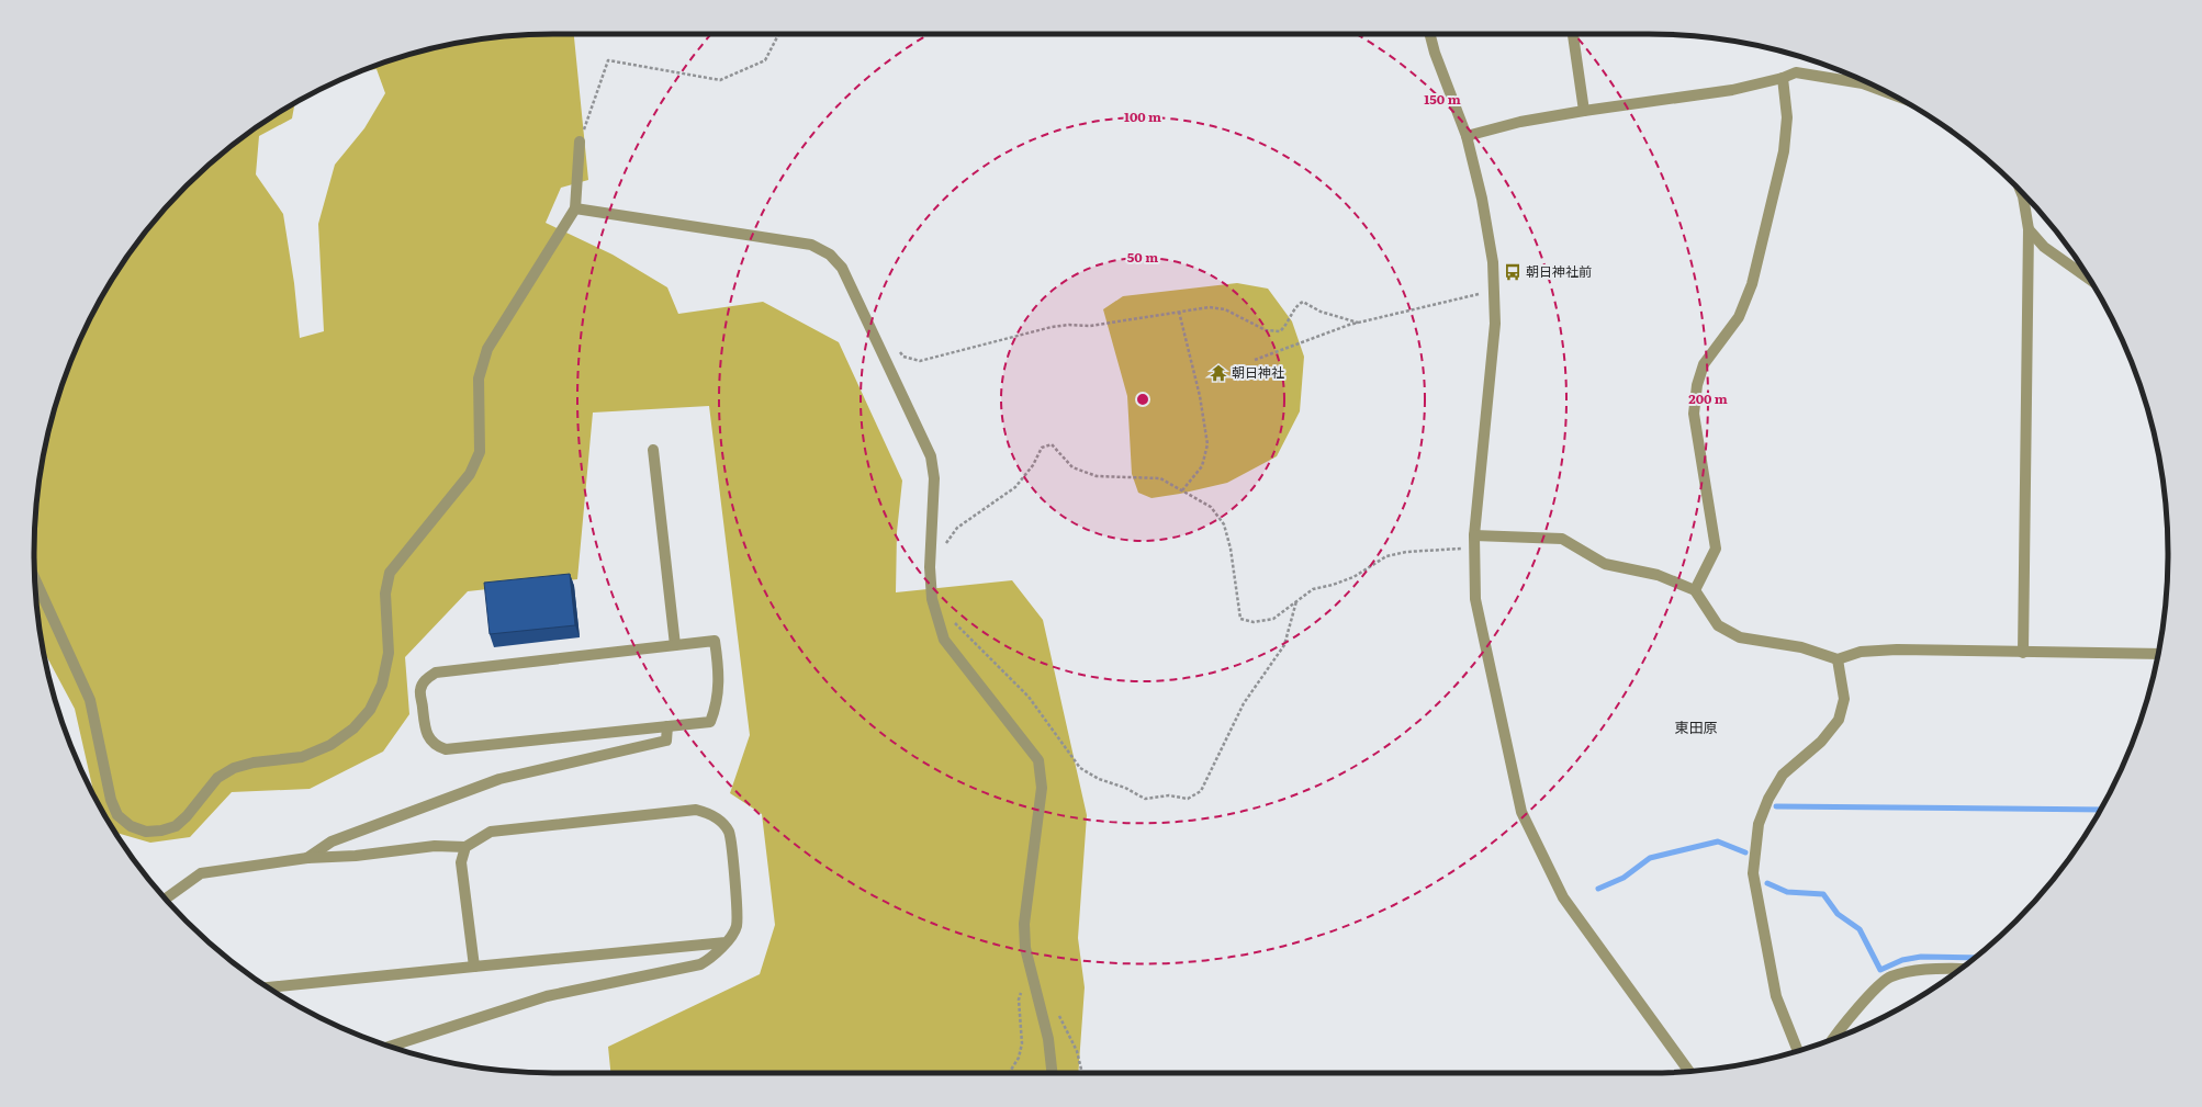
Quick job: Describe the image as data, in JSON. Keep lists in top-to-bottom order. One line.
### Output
{"districts":["東田原"],"places":{"bus stop":["朝日神社前"],"temple":["朝日神社"]},"rings":["150 m","100 m","50 m","200 m"]}
